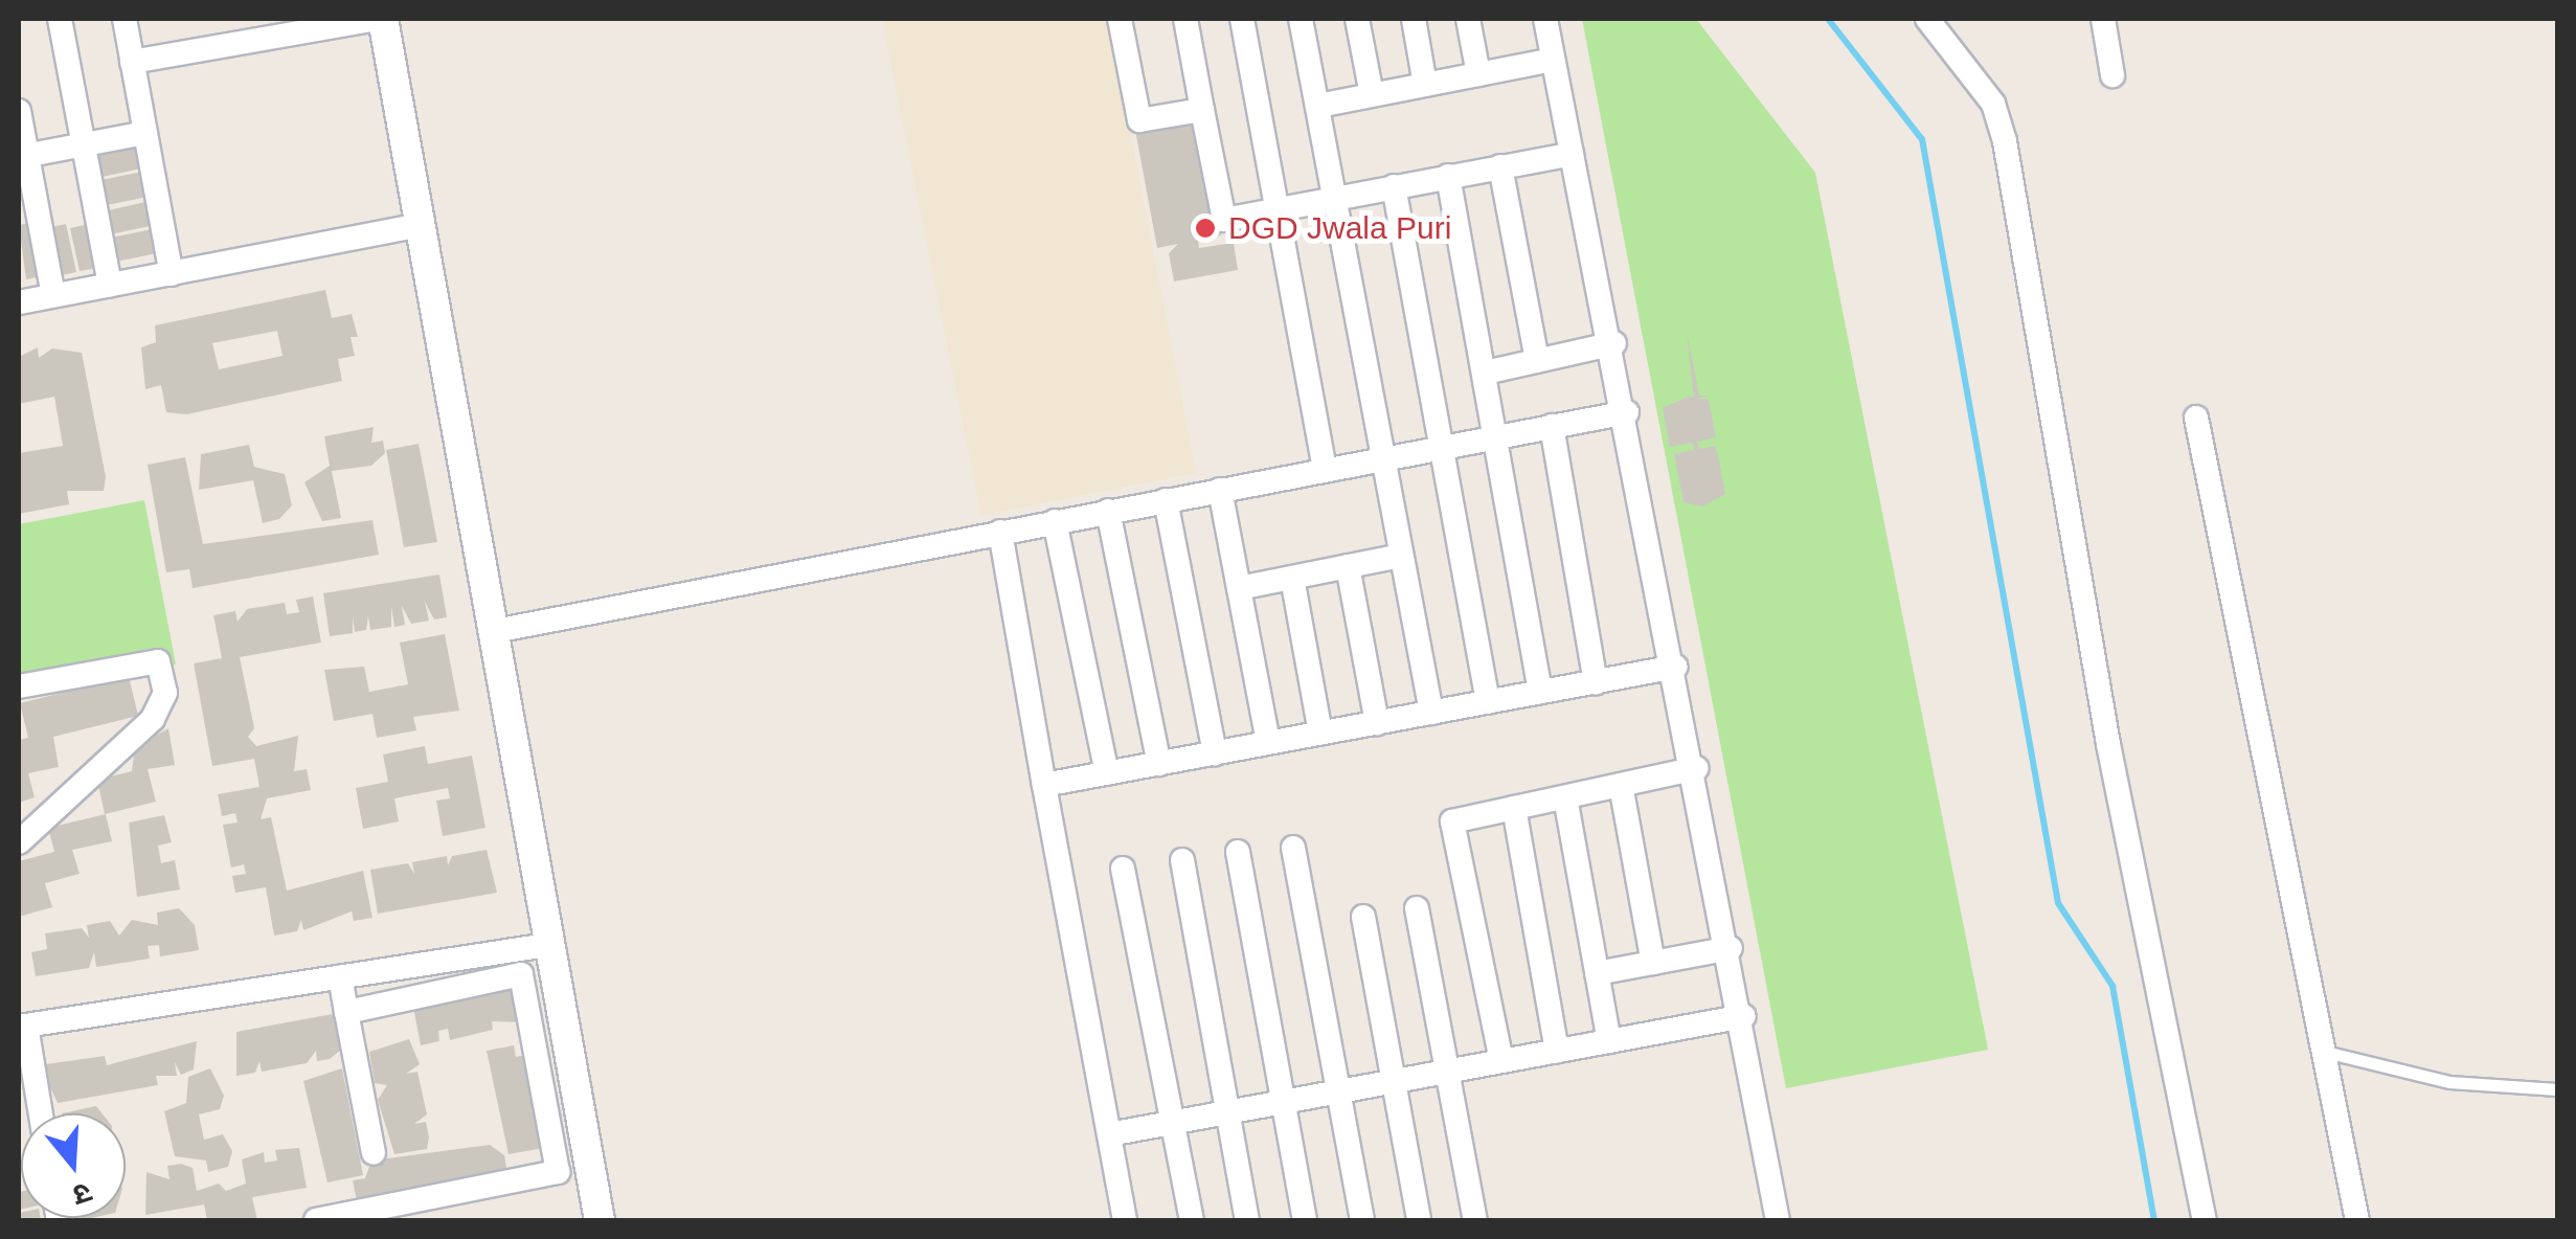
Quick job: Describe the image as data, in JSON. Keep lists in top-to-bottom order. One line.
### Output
{"places":["DGD Jwala Puri"],"north":"bottom"}
